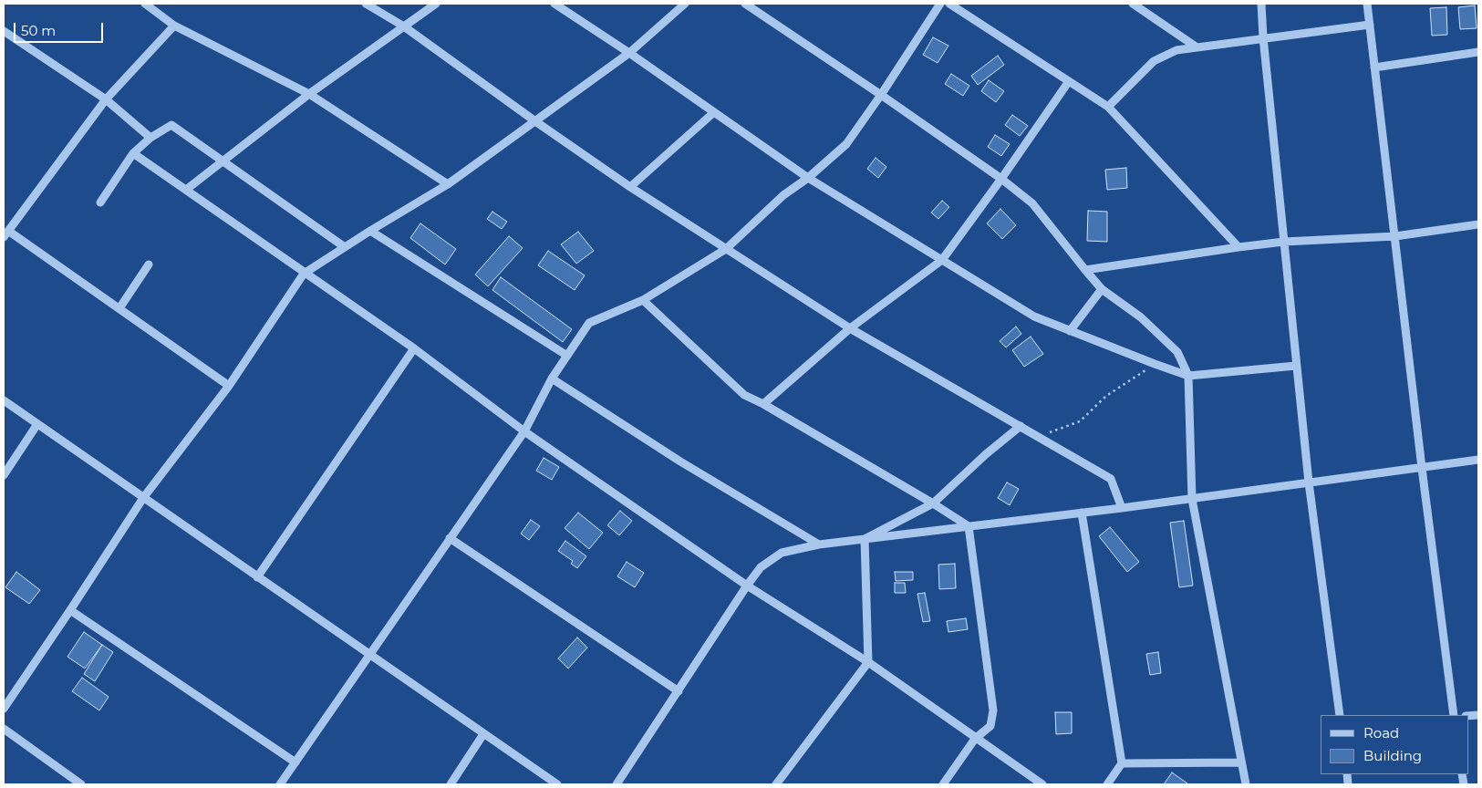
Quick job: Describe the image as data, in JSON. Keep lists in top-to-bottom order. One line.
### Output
{"legend":["Road","Building"],"scale_bar":"50 m"}
